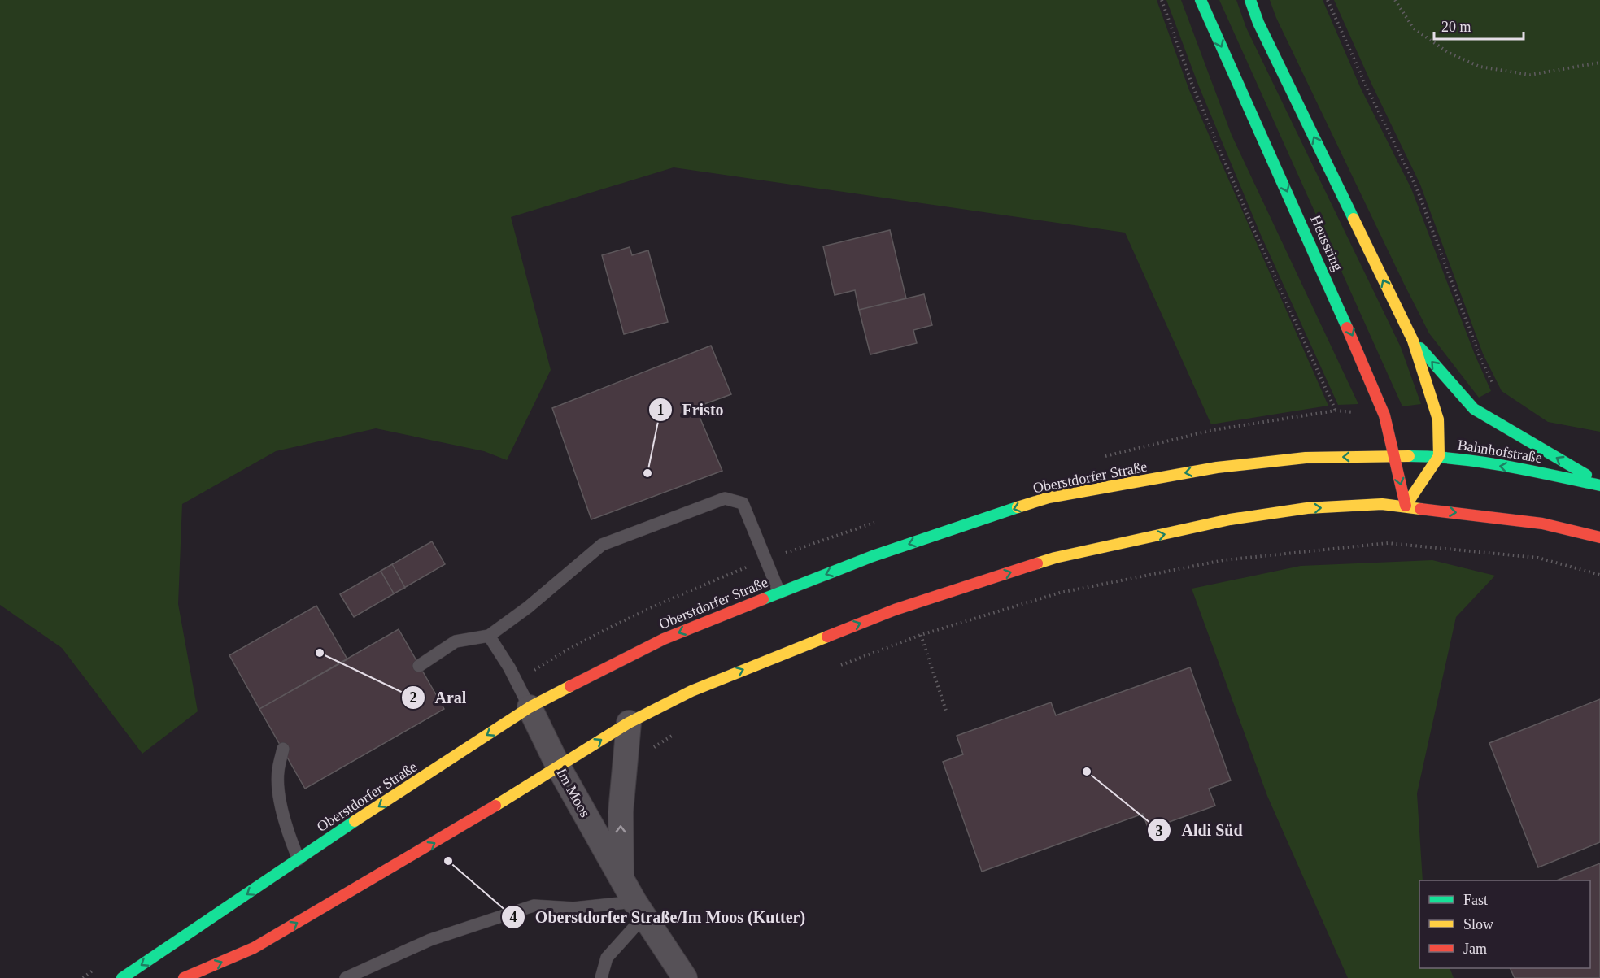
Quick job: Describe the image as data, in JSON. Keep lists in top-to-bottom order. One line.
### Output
{"streets":{"main road":["Heussring","Bahnhofstraße","Oberstdorfer Straße"],"street":["Im Moos"]},"crossings":[["Heussring","Bahnhofstraße"],["Heussring","Oberstdorfer Straße"],["Bahnhofstraße","Oberstdorfer Straße"],["Oberstdorfer Straße","Im Moos"]],"places":["Fristo","Aral","Aldi Süd","Oberstdorfer Straße/Im Moos (Kutter)"],"legend":["Fast","Slow","Jam"],"scale_bar":"20 m"}
